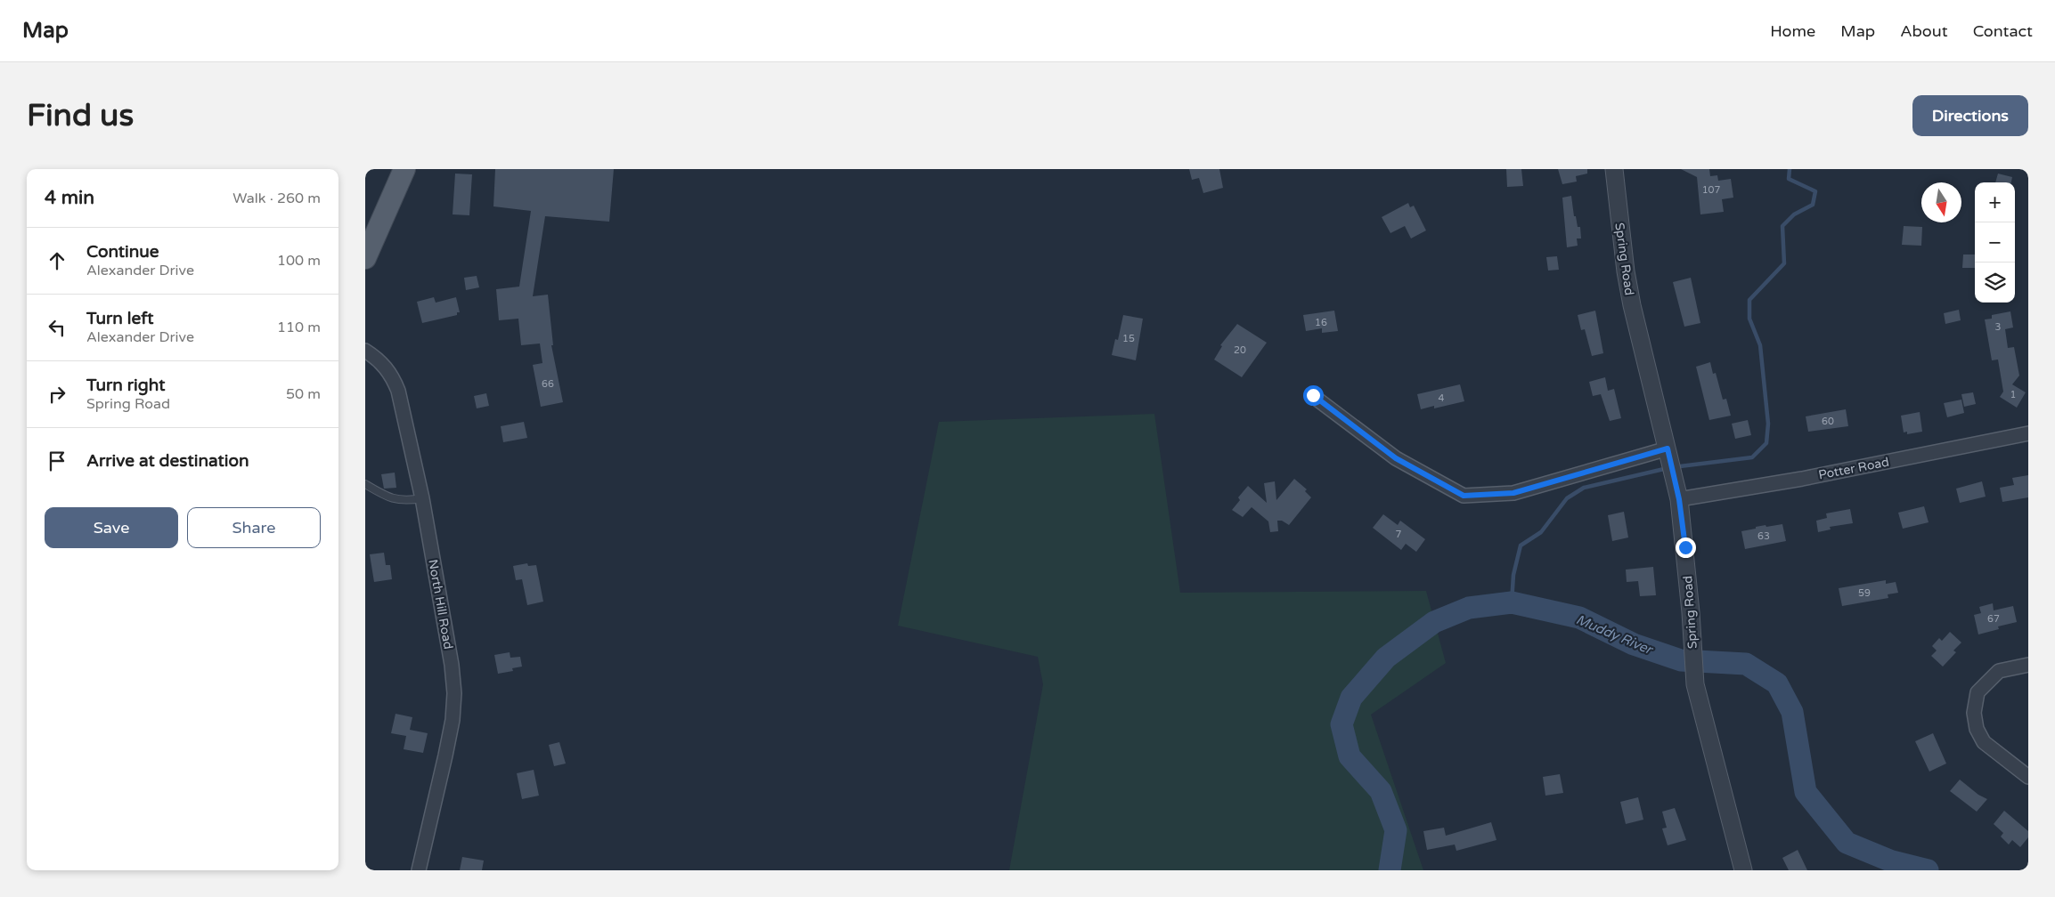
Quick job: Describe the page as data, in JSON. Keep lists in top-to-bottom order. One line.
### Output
{"streets":{"street":["Spring Road","Potter Road","North Hill Road"]},"crossings":[["Spring Road","Potter Road"]],"water":["Muddy River"],"house_numbers":["107","16","3","15","20","66","1","4","60","7","63","59","67"],"north":"bottom","page":{"header":"Map","nav":["Home","Map","About","Contact"],"buttons":["Directions",["Save","Share"]],"title":"Find us","heading":["4 min","Walk · 260 m"],"map_buttons":["+","−"],"list":[["Continue","Alexander Drive","100 m"],["Turn left","Alexander Drive","110 m"],["Turn right","Spring Road","50 m"],"Arrive at destination"]}}
